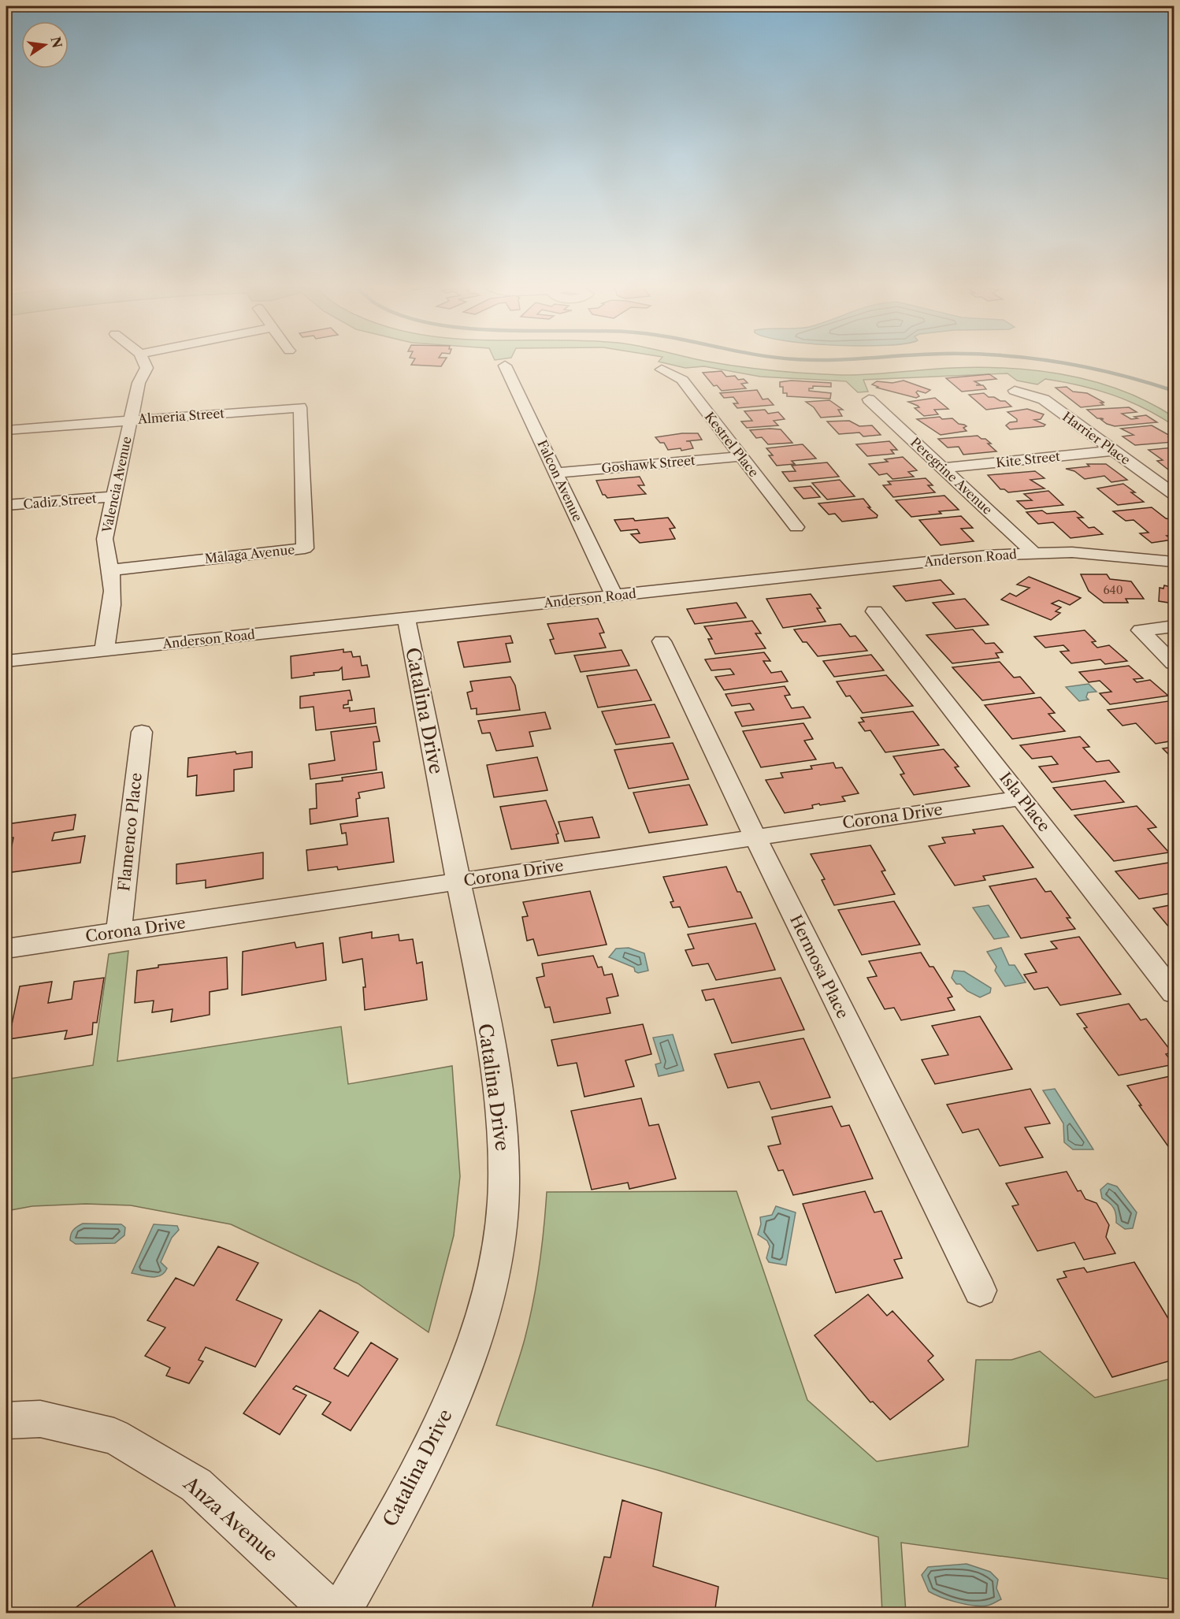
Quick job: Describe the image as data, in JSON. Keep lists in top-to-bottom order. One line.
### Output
{"streets":{"street":["Almeria Street","Harrier Place","Kestrel Place","Kite Street","Goshawk Street","Peregrine Avenue","Falcon Avenue","Valencia Avenue","Cadiz Street","Malaga Avenue","Anderson Road","Catalina Drive","Isla Place","Corona Drive","Flamenco Place","Hermosa Place","Anza Avenue"]},"crossings":[["Almeria Street","Valencia Avenue"],["Almeria Street","Malaga Avenue"],["Harrier Place","Kite Street"],["Kestrel Place","Goshawk Street"],["Kite Street","Peregrine Avenue"],["Goshawk Street","Falcon Avenue"],["Peregrine Avenue","Anderson Road"],["Falcon Avenue","Anderson Road"],["Valencia Avenue","Cadiz Street"],["Valencia Avenue","Malaga Avenue"],["Valencia Avenue","Anderson Road"],["Anderson Road","Catalina Drive"],["Catalina Drive","Corona Drive"],["Isla Place","Corona Drive"],["Corona Drive","Flamenco Place"],["Corona Drive","Hermosa Place"]],"house_numbers":["640"],"north":"right"}
